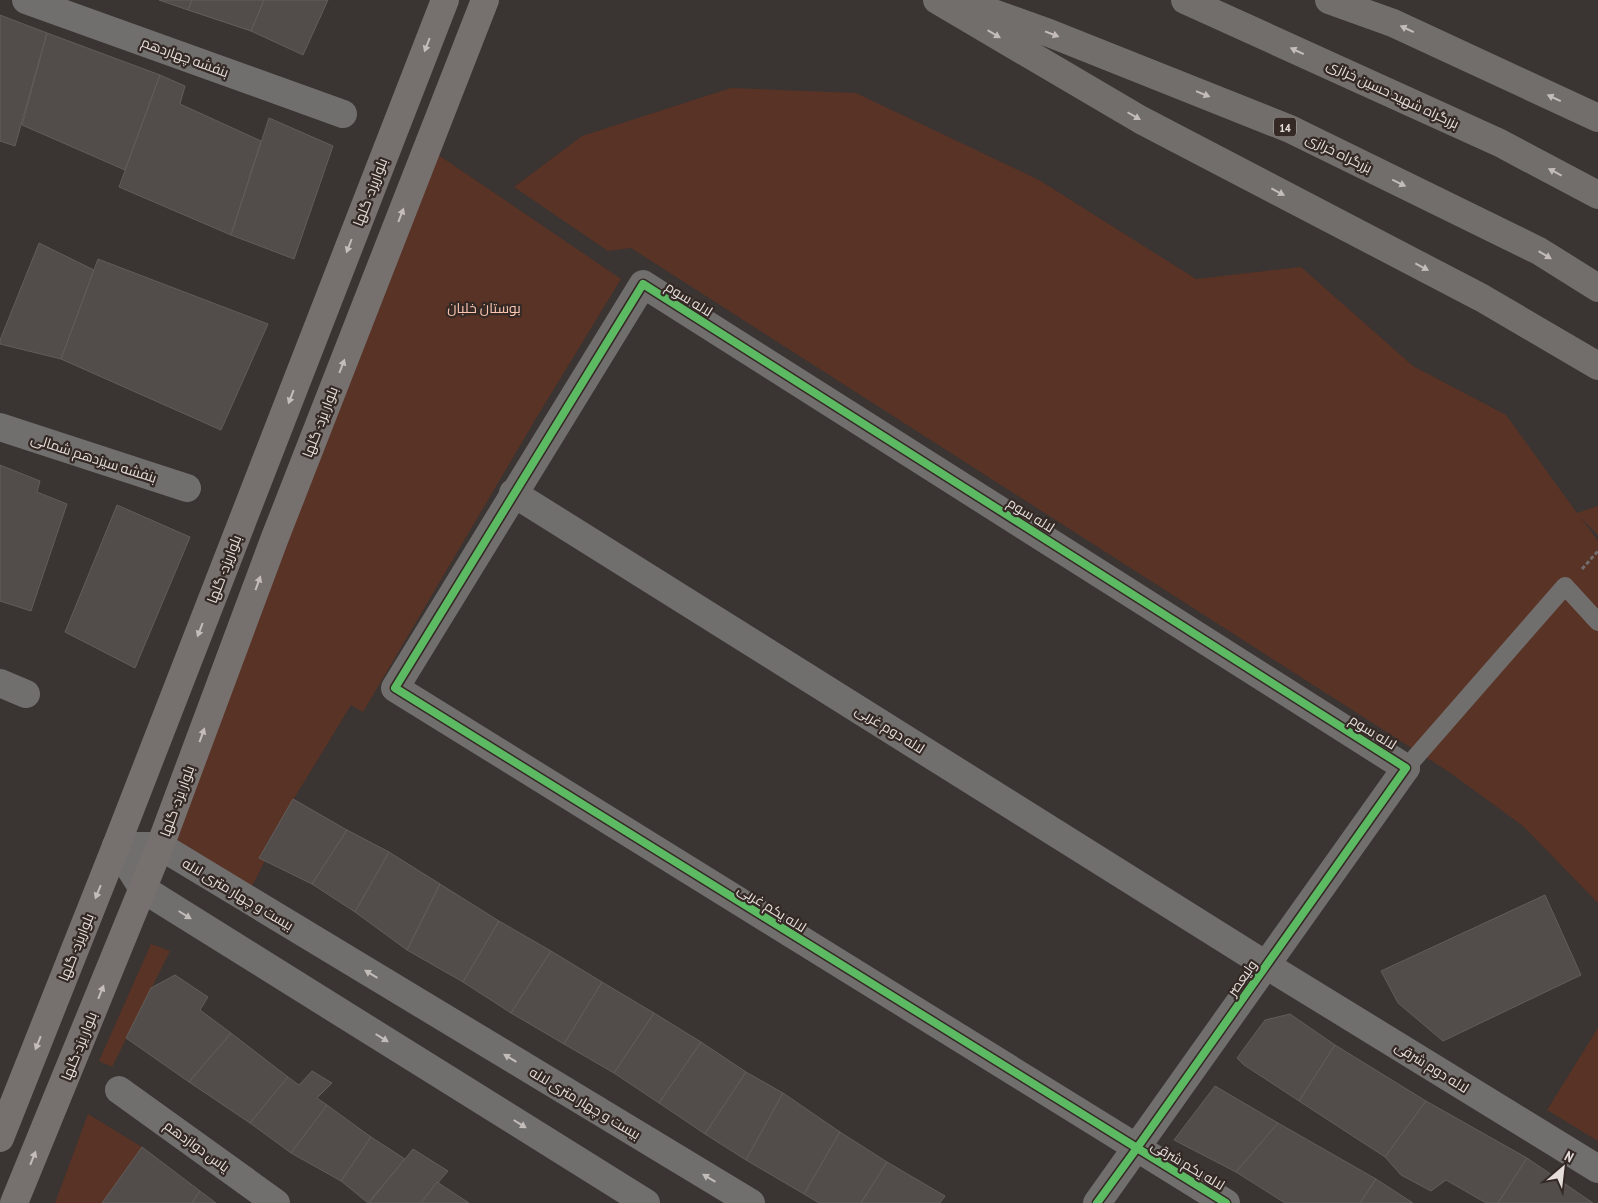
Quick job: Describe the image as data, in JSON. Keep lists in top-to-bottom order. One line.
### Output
{"streets":{"highway":["بزرگراه شهید حسین خرازی","14","بزرگراه خرازی"],"main road":["بلواریزد- گلها","بلوار یزد- گلها","بلوار یزد-گلها"],"street":["بنفشه چهاردهم","لاله سوم","بنفشه سیزدهم شمالی","لاله دوم غربی","بیست و چهار متری لاله","لاله یکم غربی","ولیعصر","لاله دوم شرقی","یاس دوازدهم","لاله یکم شرقی"]},"crossings":[["لاله سوم","لاله دوم غربی"],["لاله سوم","لاله یکم غربی"],["لاله سوم","ولیعصر"],["بلوار یزد- گلها","بیست و چهار متری لاله"],["بلوار یزد- گلها","بلوار یزد-گلها"],["لاله دوم غربی","لاله یکم غربی"],["لاله دوم غربی","ولیعصر"],["لاله دوم غربی","لاله دوم شرقی"],["لاله یکم غربی","ولیعصر"],["لاله یکم غربی","لاله یکم شرقی"],["ولیعصر","لاله دوم شرقی"],["ولیعصر","لاله یکم شرقی"]],"one_way":["بلواریزد- گلها","بلوار یزد- گلها","بلوار یزد-گلها"],"parks":["بوستان خلبان"],"north":"top right"}
